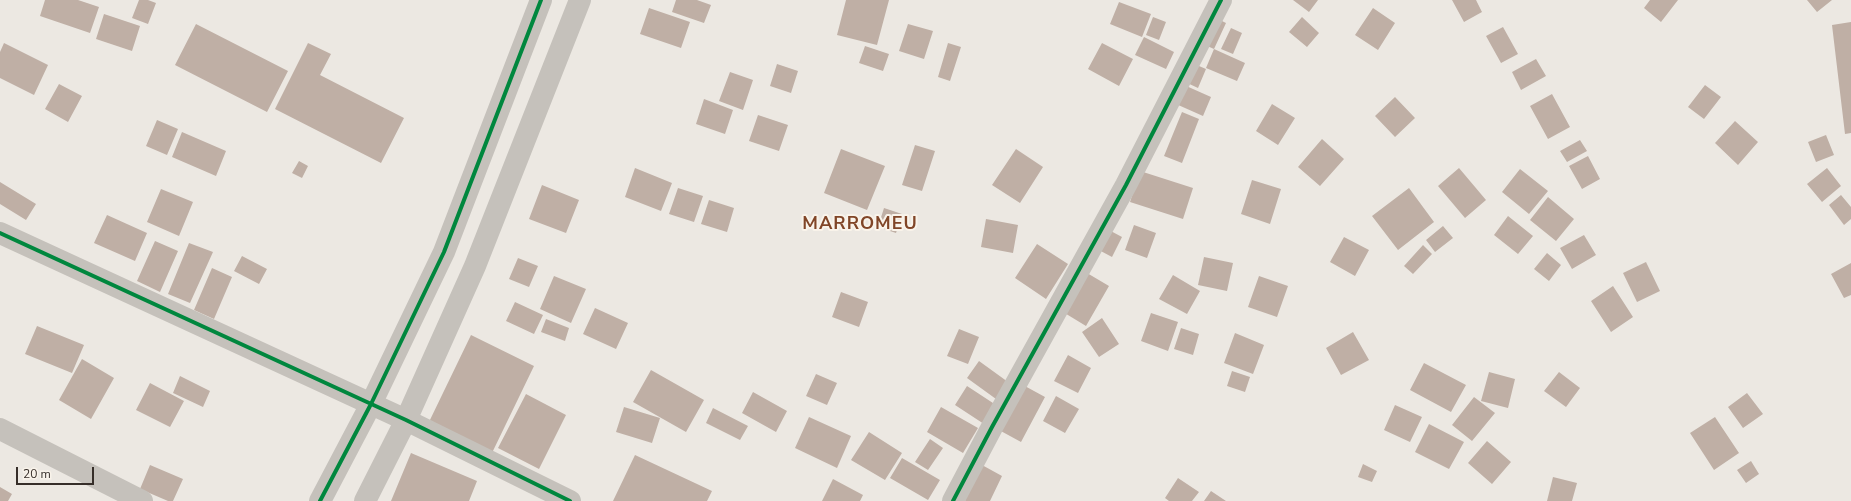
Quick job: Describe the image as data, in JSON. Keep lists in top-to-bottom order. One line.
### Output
{"districts":["MARROMEU"],"scale_bar":"20 m"}
